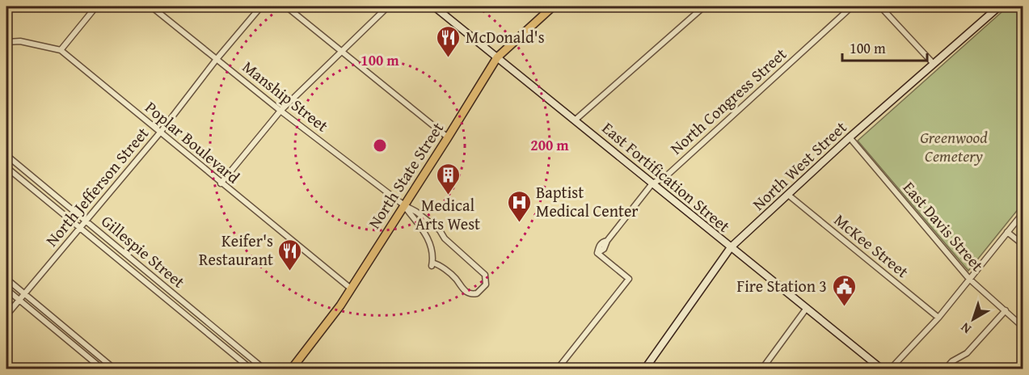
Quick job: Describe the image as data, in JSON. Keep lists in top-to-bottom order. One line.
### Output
{"streets":{"main road":["North State Street"],"street":["Manship Street","North Congress Street","Poplar Boulevard","North West Street","East Fortification Street","North Jefferson Street","East Davis Street","McKee Street","Gillespie Street"]},"crossings":[["Manship Street","North State Street"],["Manship Street","North Jefferson Street"],["North Congress Street","East Fortification Street"],["Poplar Boulevard","North State Street"],["Poplar Boulevard","North Jefferson Street"],["North West Street","East Fortification Street"],["North West Street","East Davis Street"],["North West Street","McKee Street"],["North State Street","East Fortification Street"],["North Jefferson Street","Gillespie Street"]],"parks":["Greenwood Cemetery"],"places":{"restaurant":["McDonald's","Keifer's Restaurant"],"building":["Medical Arts West"],"hospital":["Baptist Medical Center"],"public building":["Fire Station 3"]},"scale_bar":"100 m","north":"bottom left","rings":["100 m","200 m"]}
